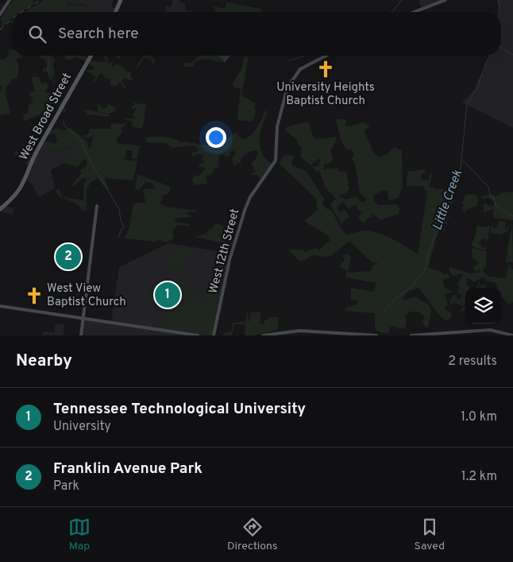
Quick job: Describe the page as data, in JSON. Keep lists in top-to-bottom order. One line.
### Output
{"streets":{"main road":["West Broad Street","West 12th Street"]},"water":["Little Creek"],"places":{"church":["University Heights Baptist Church","West View Baptist Church"]},"page":{"search":"Search here","pins":["2","1"],"heading":["Nearby","2 results"],"list":[{"mark":"1","name":"Tennessee Technological University","note":"University","value":"1.0 km"},{"mark":"2","name":"Franklin Avenue Park","note":"Park","value":"1.2 km"}],"nav":["Map","Directions","Saved"]}}
